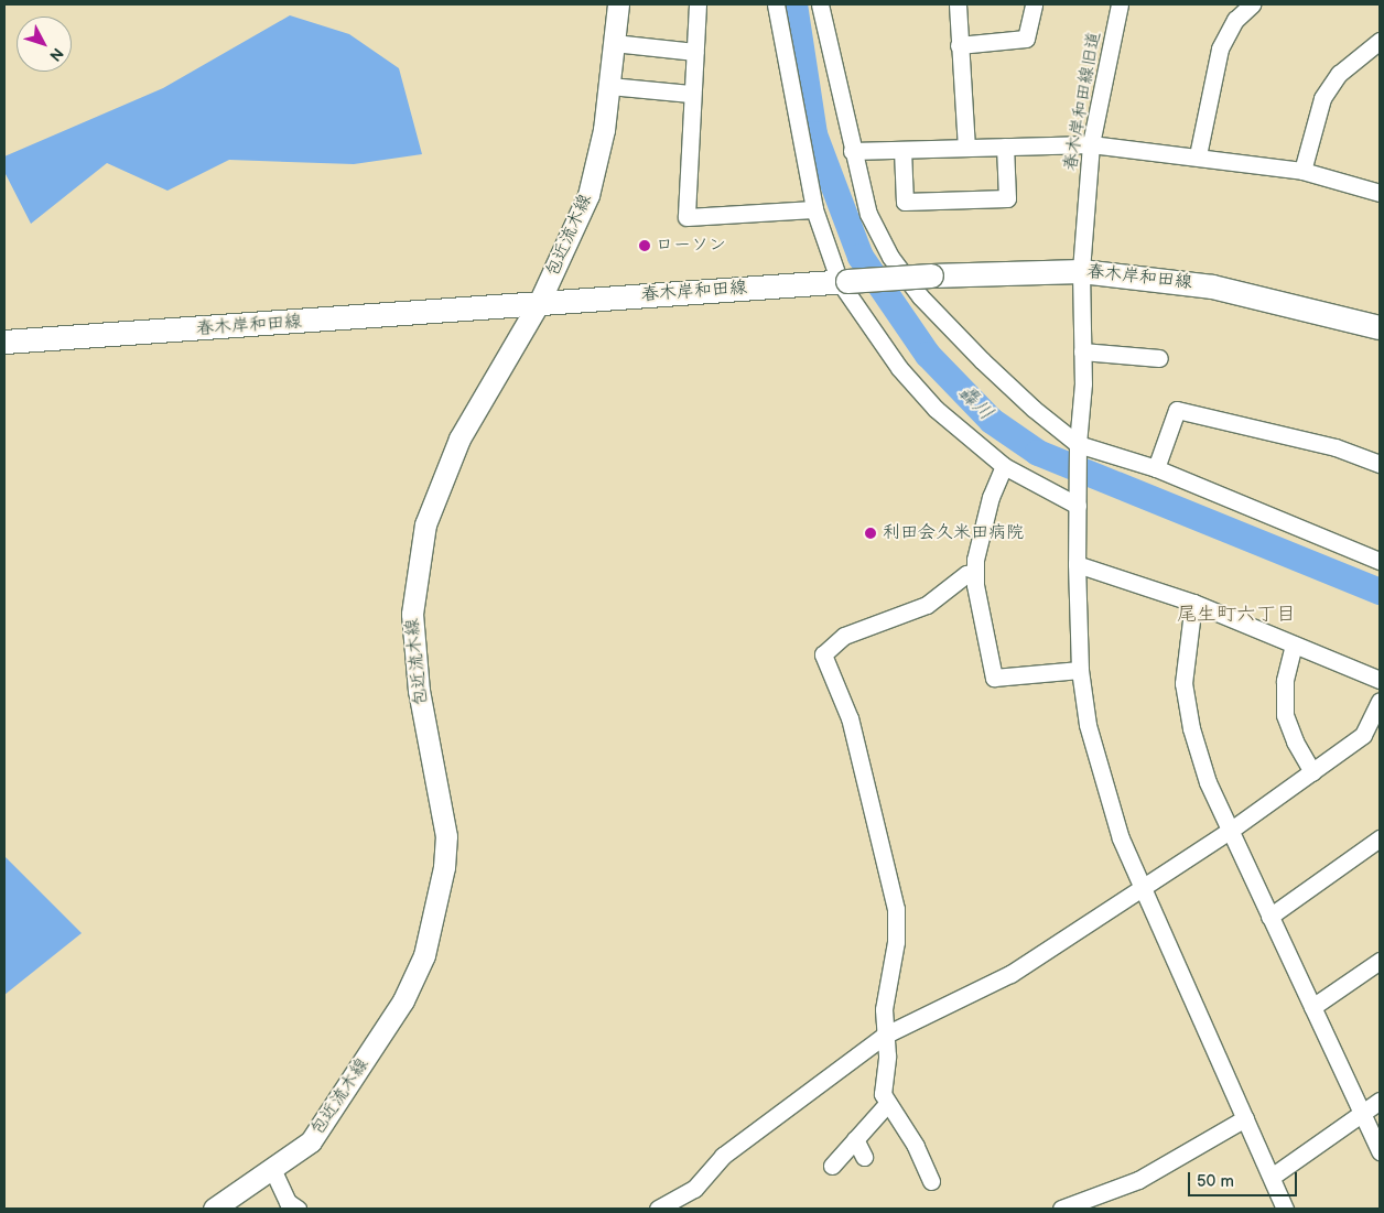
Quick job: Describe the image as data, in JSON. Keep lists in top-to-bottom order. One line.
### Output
{"streets":{"main road":["春木岸和田線"],"street":["春木岸和田線旧道","包近流木線"]},"crossings":[["春木岸和田線旧道","春木岸和田線"],["包近流木線","春木岸和田線"]],"districts":["尾生町六丁目"],"water":["轟川"],"places":["ローソン","利田会久米田病院"],"scale_bar":"50 m","north":"bottom right"}
